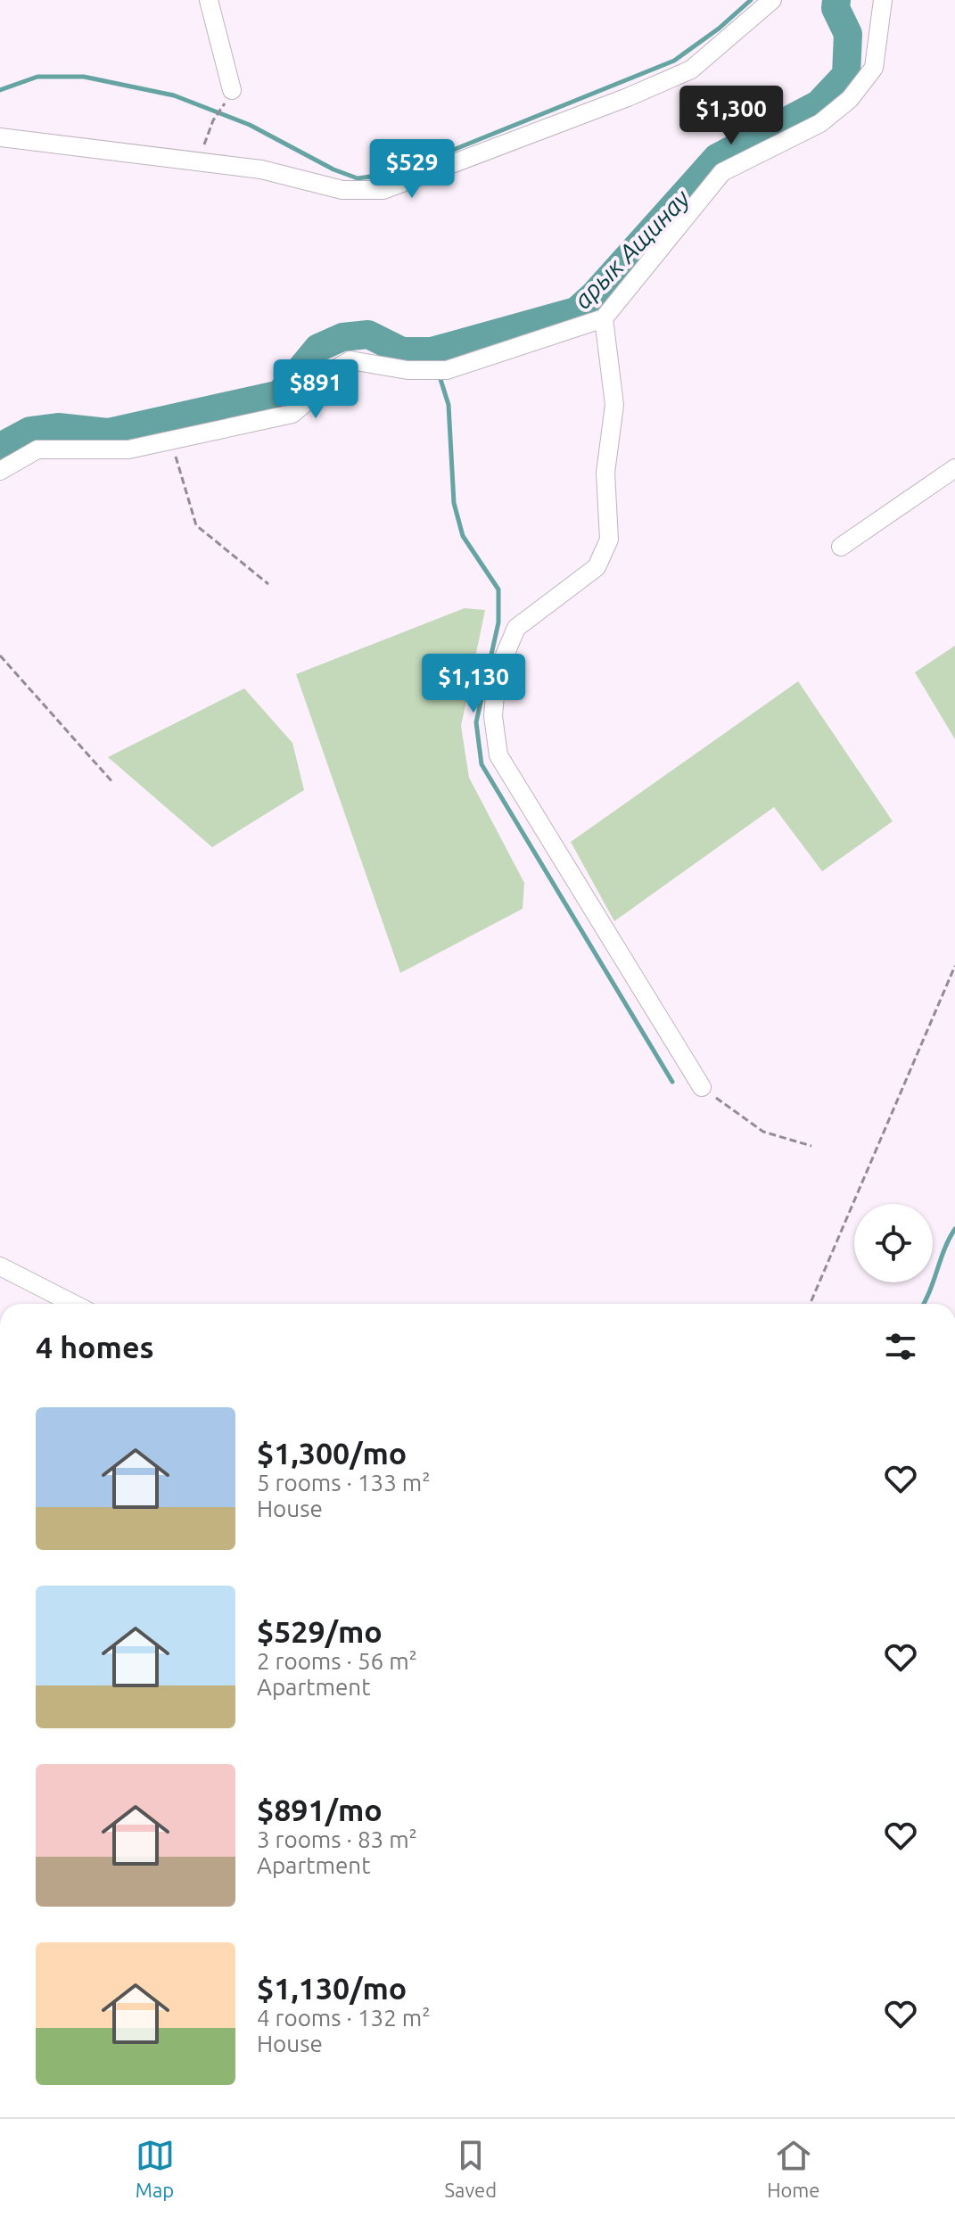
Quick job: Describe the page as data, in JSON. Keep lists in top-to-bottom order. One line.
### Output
{"water":["арык Ащинау"],"page":{"price":["$1,300","$529","$891","$1,130"],"heading":"4 homes","list":[{"name":"$1,300/mo","note":"5 rooms · 133 m² · House"},{"name":"$529/mo","note":"2 rooms · 56 m² · Apartment"},{"name":"$891/mo","note":"3 rooms · 83 m² · Apartment"},{"name":"$1,130/mo","note":"4 rooms · 132 m² · House"}],"tabs":["Map","Saved","Home"]}}
